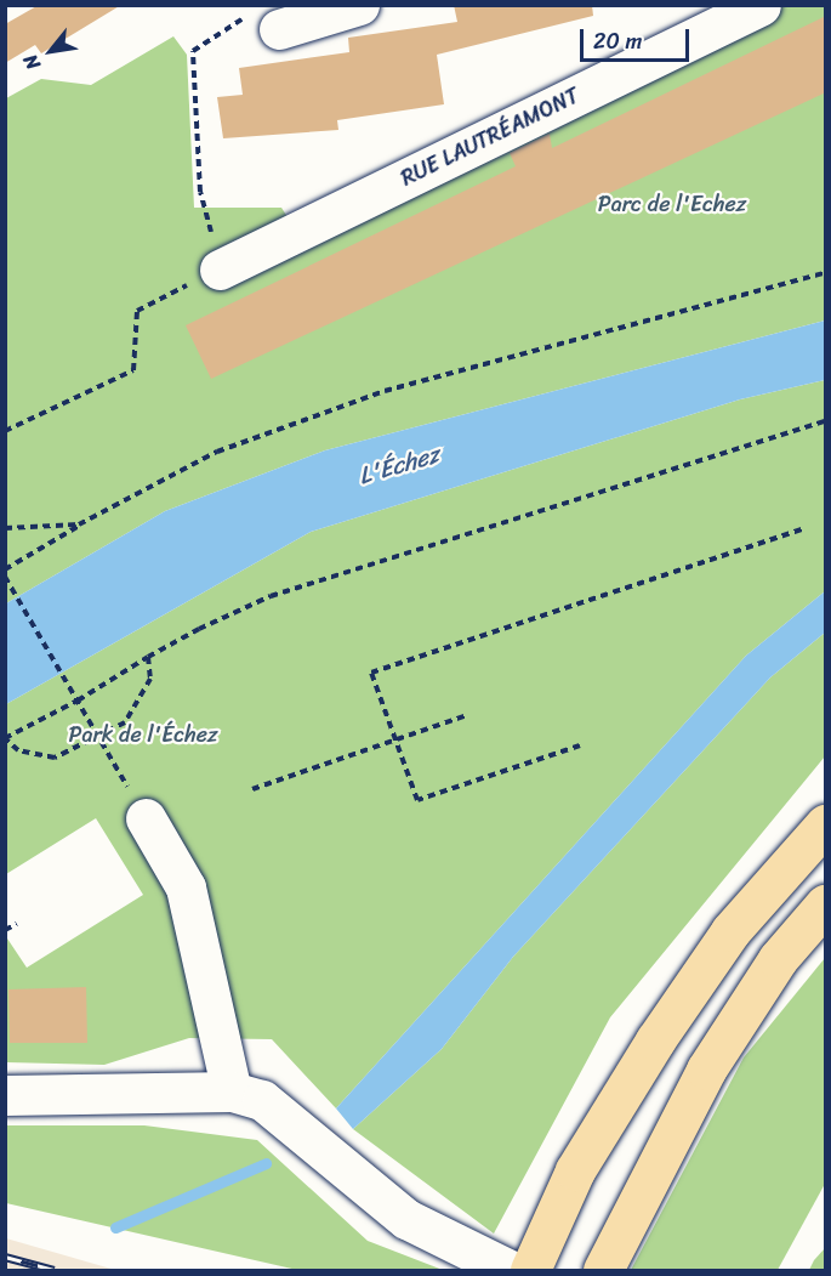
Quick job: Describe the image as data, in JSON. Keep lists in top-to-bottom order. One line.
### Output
{"streets":{"street":["RUE LAUTRÉAMONT"]},"water":["L'Échez"],"parks":["Parc de l'Echez","Park de l'Échez"],"scale_bar":"20 m","north":"bottom left"}
